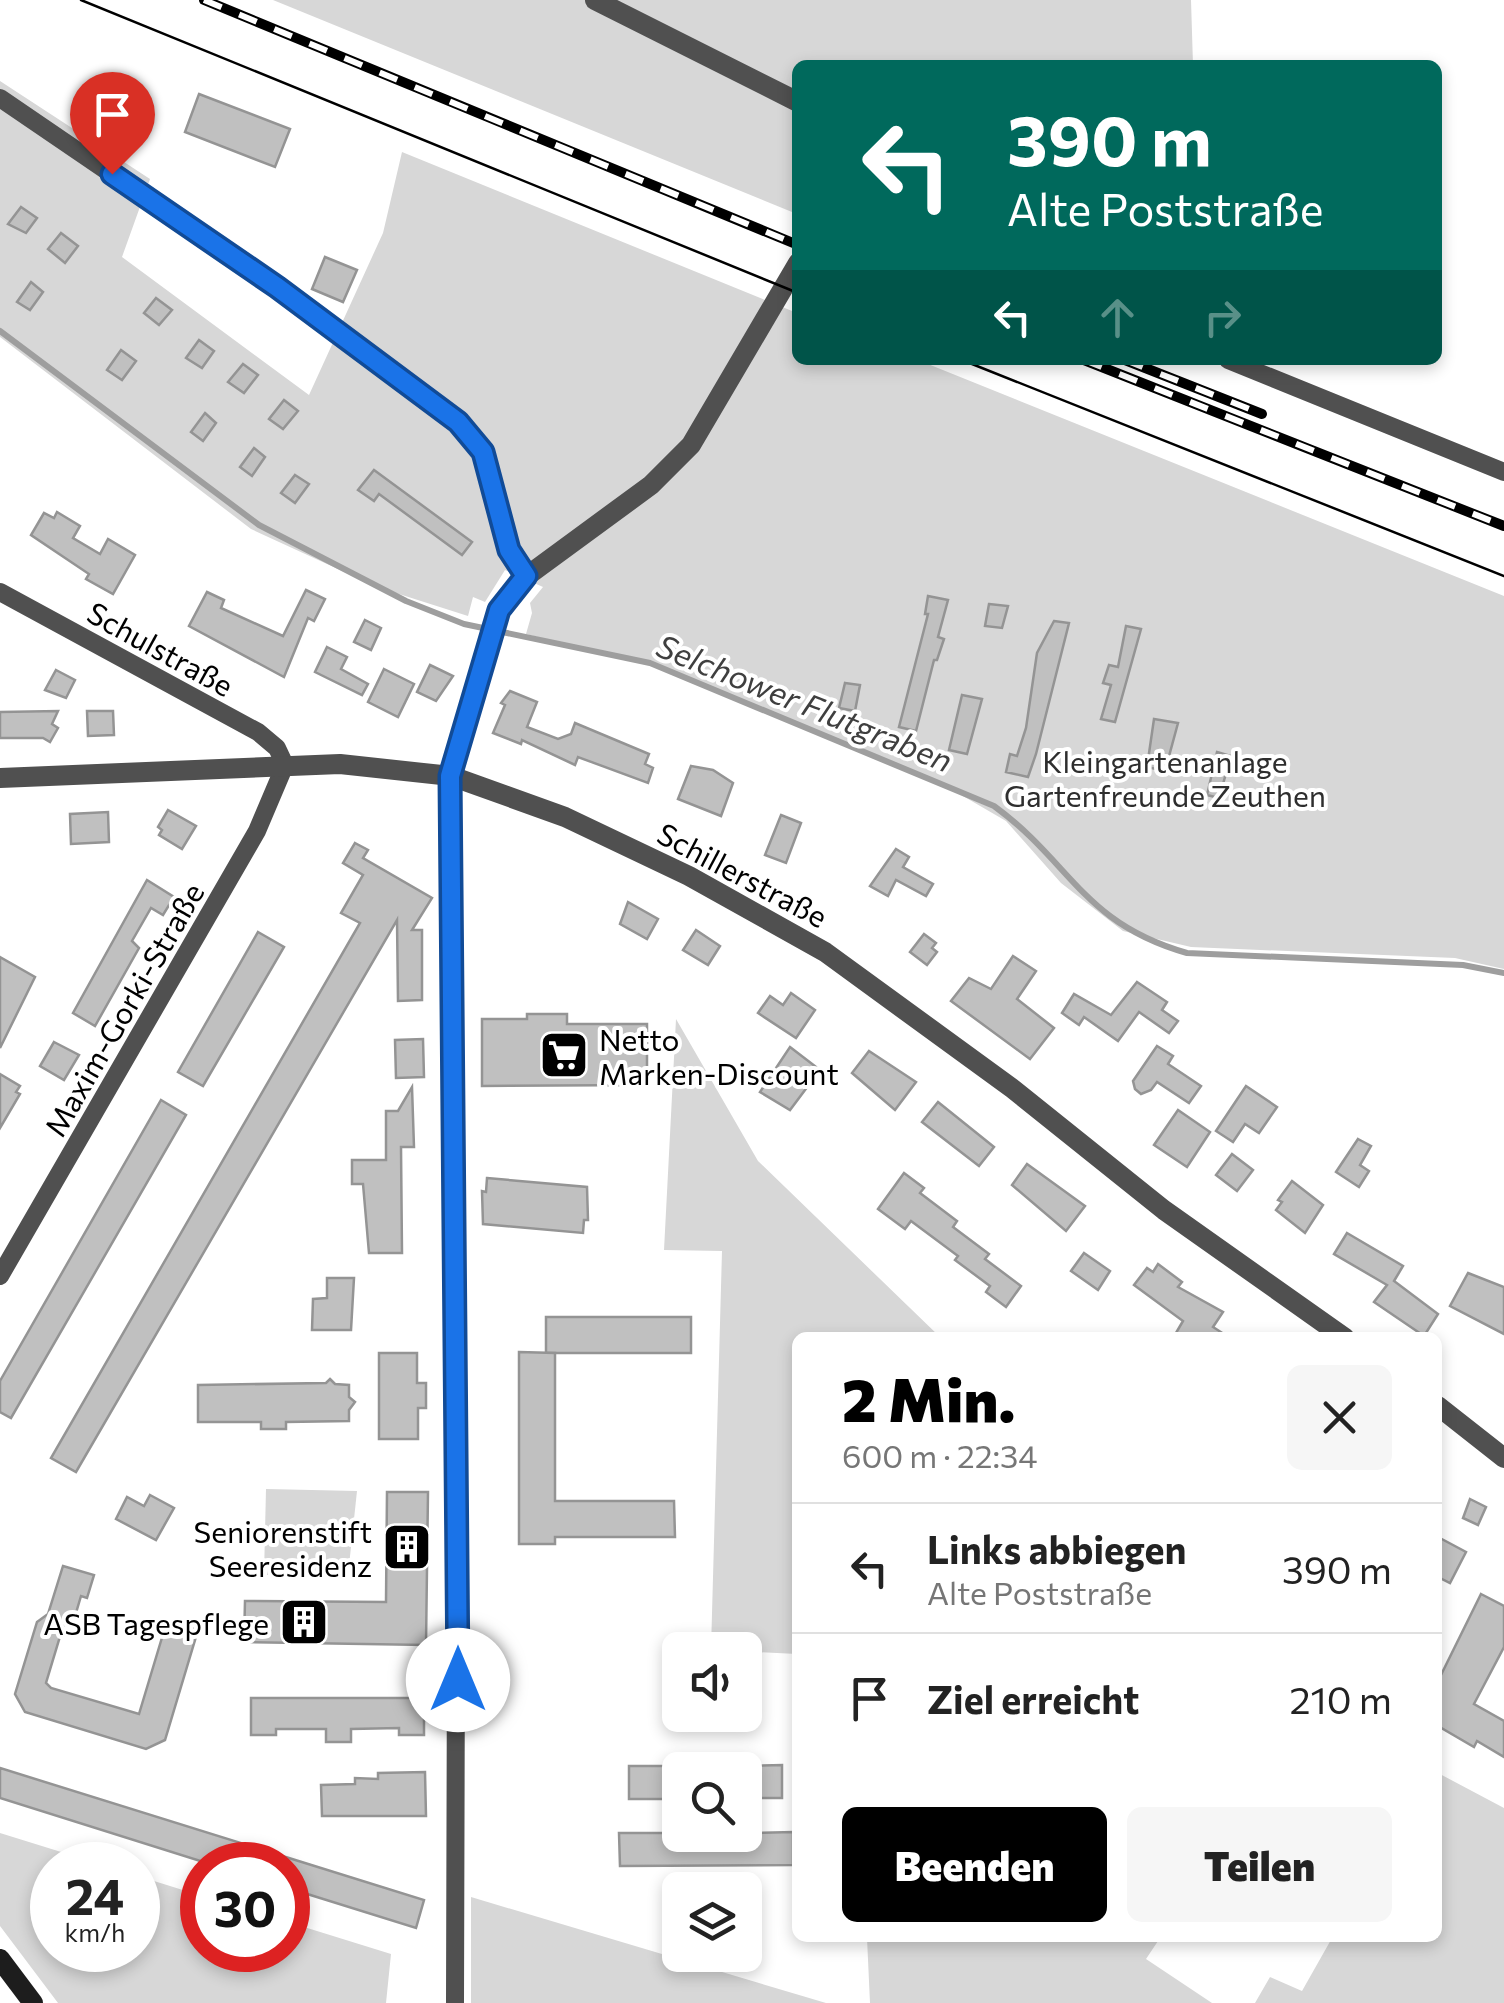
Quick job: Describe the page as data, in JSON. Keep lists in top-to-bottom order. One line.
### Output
{"streets":{"street":["Schulstraße","Schillerstraße","Maxim-Gorki-Straße"]},"crossings":[["Schulstraße","Schillerstraße"],["Schulstraße","Maxim-Gorki-Straße"],["Schillerstraße","Maxim-Gorki-Straße"]],"water":["Selchower Flutgraben"],"parks":["Kleingartenanlage Gartenfreunde Zeuthen"],"places":{"supermarket":["Netto Marken-Discount"],"building":["Seniorenstift Seeresidenz","ASB Tagespflege"]},"page":{"turn":["390 m","Alte Poststraße"],"heading":["2 Min.","600 m · 22:34"],"list":[{"name":"Links abbiegen","note":"Alte Poststraße","value":"390 m"},{"name":"Ziel erreicht","value":"210 m"}],"buttons":["Beenden","Teilen"],"speed":"24 km/h","limit":"30"}}
